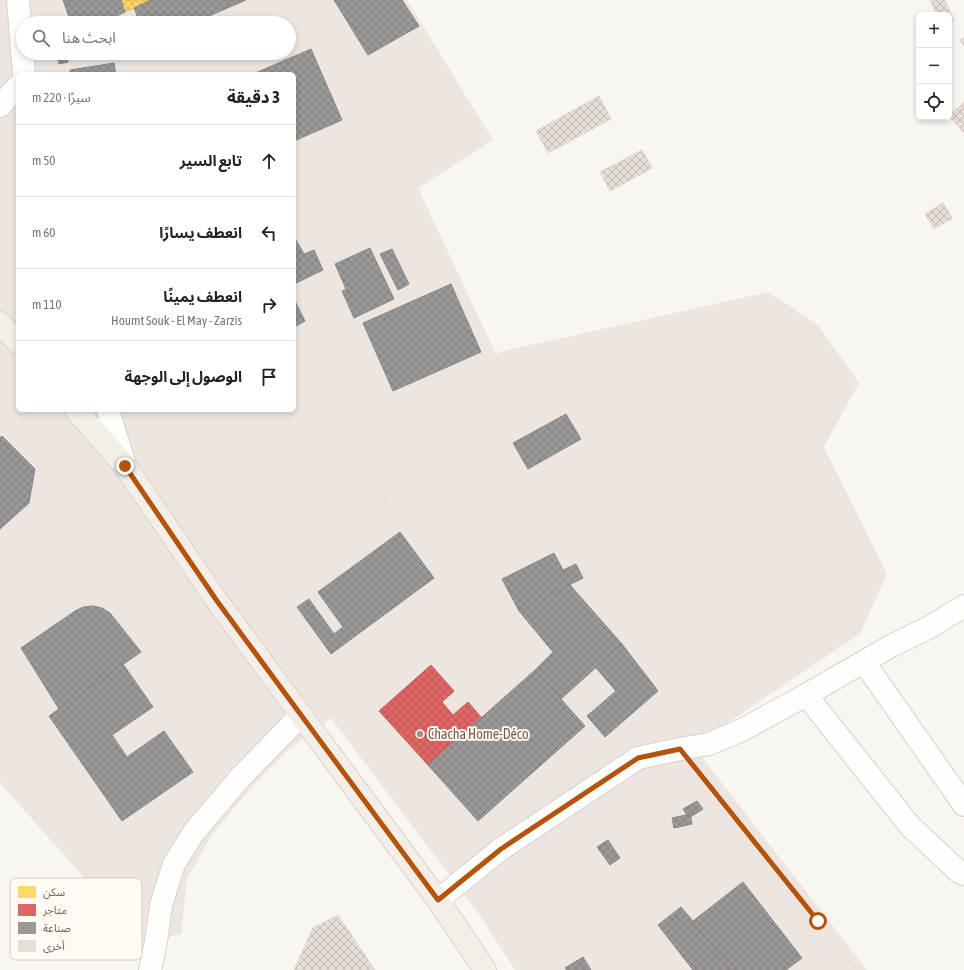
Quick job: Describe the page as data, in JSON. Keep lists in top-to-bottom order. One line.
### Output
{"places":["Chacha Home-Déco"],"legend":["سكن","متاجر","صناعة","أخرى"],"page":{"map_buttons":["+","−"],"search":"ابحث هنا","heading":["3 دقيقة","سيرًا · 220 m"],"list":[["تابع السير","50 m"],["انعطف يسارًا","60 m"],["انعطف يمينًا","Houmt Souk - El May - Zarzis","110 m"],"الوصول إلى الوجهة"]}}
